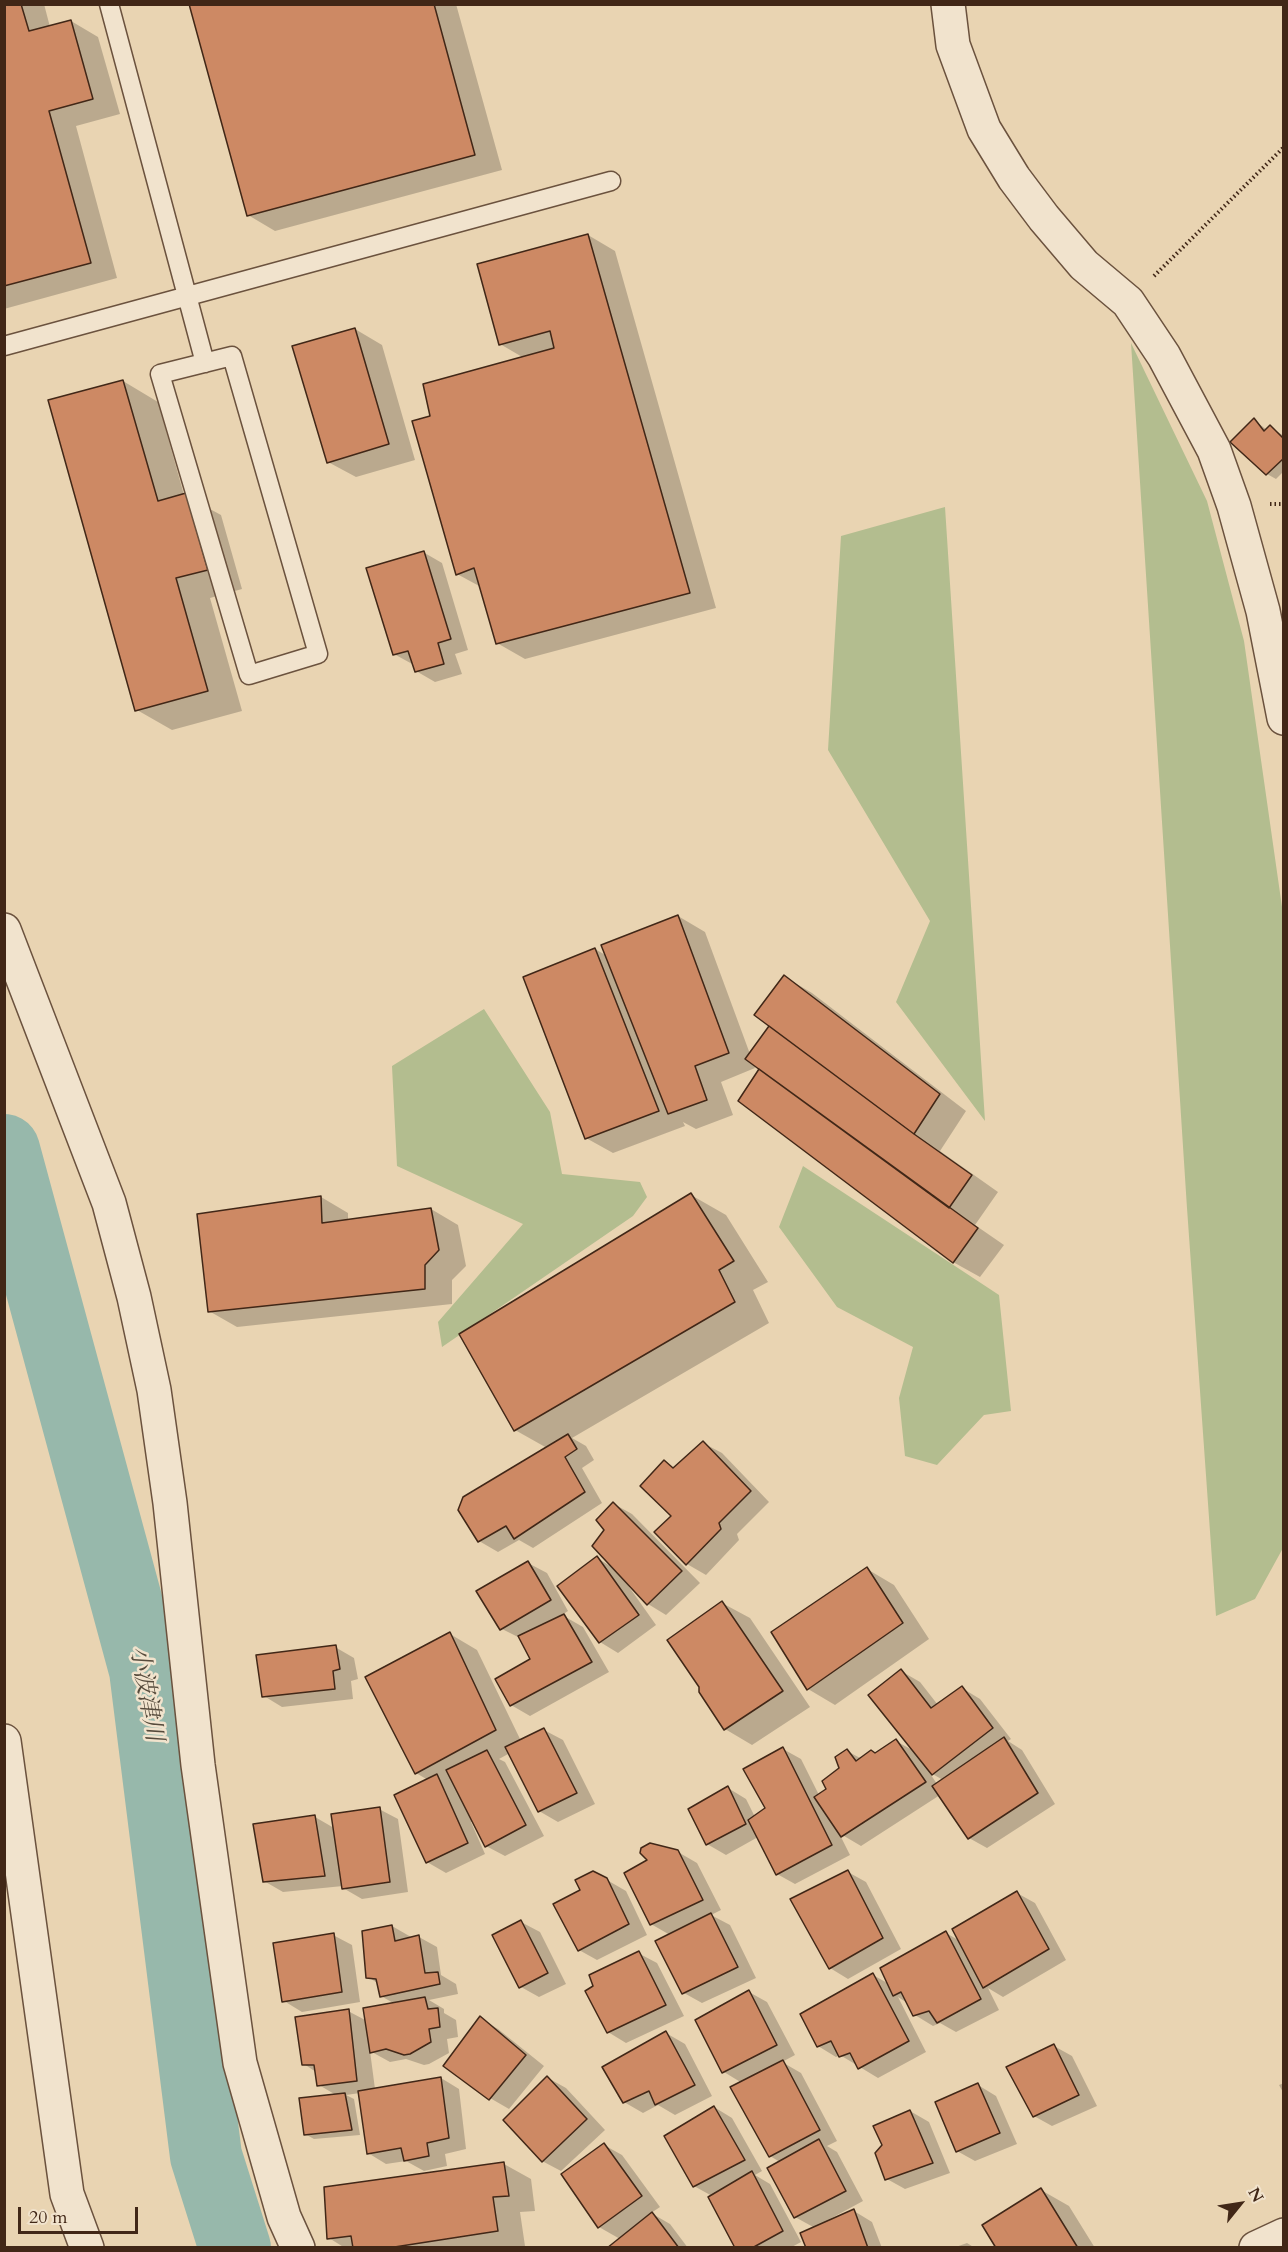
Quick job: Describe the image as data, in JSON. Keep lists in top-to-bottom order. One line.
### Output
{"water":["小波津川"],"scale_bar":"20 m","north":"top right"}
